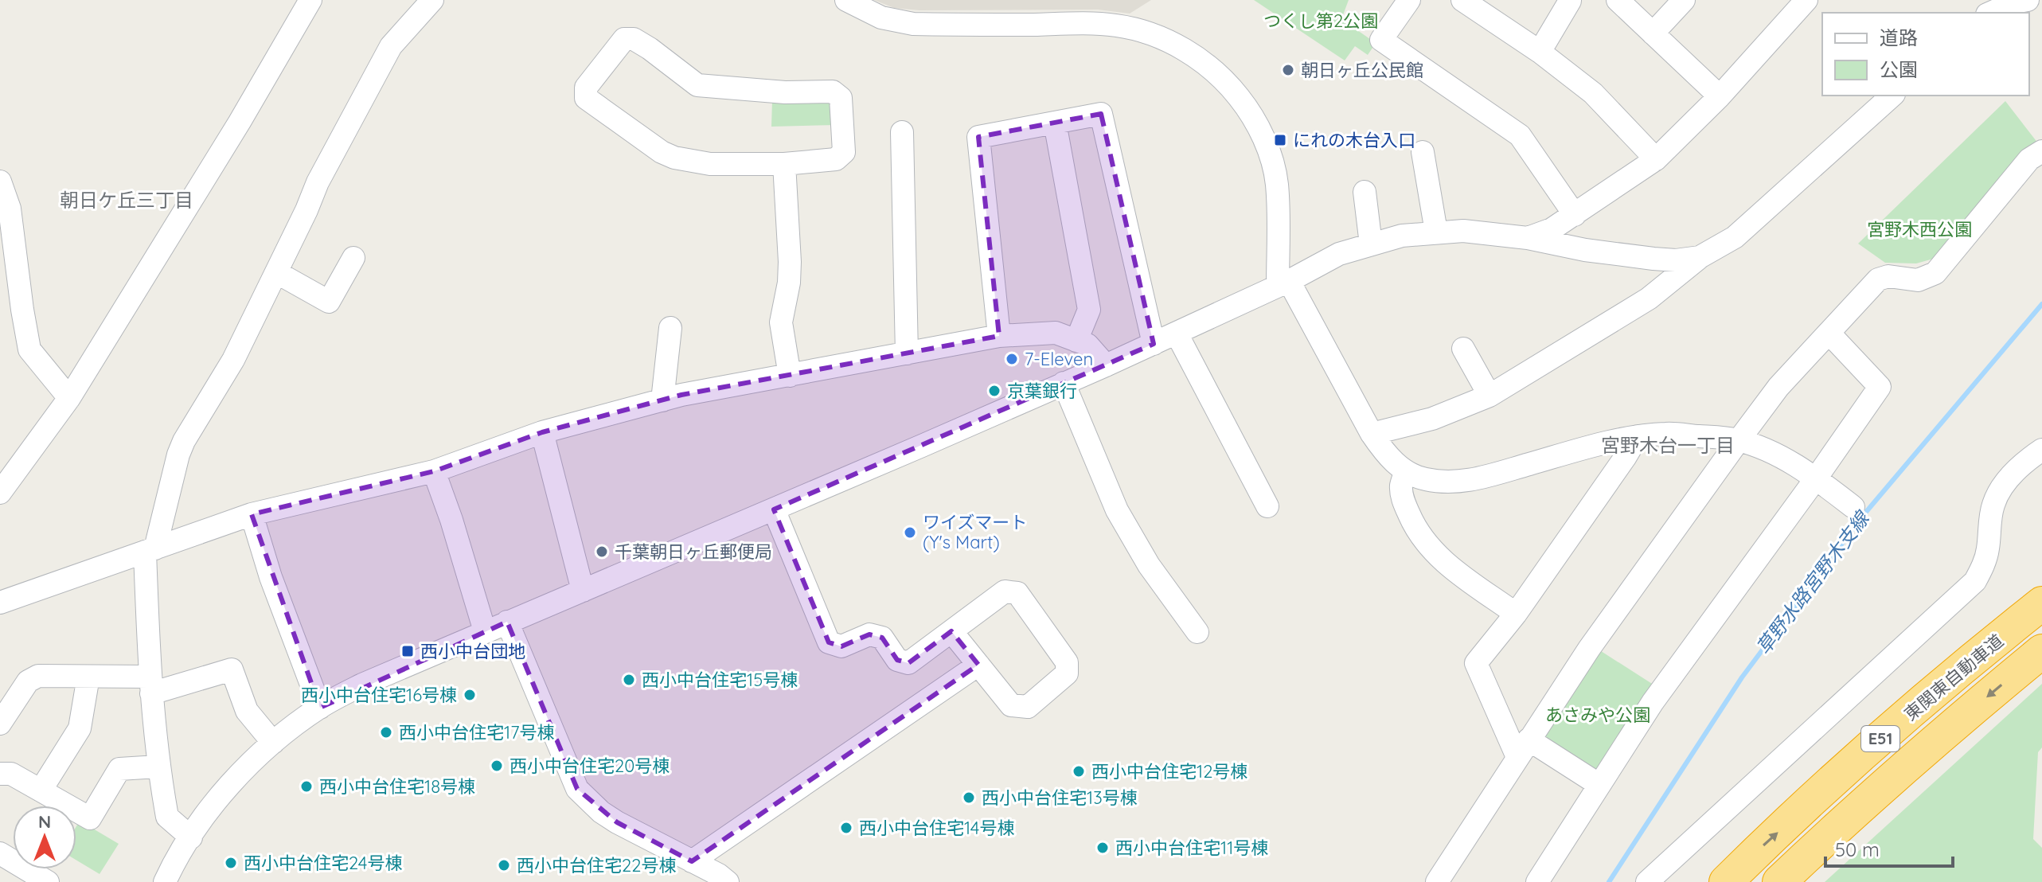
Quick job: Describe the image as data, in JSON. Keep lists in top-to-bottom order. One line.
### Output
{"streets":{"highway":["東関東自動車道","E51"]},"districts":["朝日ケ丘三丁目","宮野木台一丁目"],"water":["草野水路宮野木支線"],"parks":["つくし第2公園","宮野木西公園","あさみや公園"],"places":{"other":["朝日ヶ丘公民館","7-Eleven","京葉銀行","ワイズマート (Y's Mart)","千葉朝日ヶ丘郵便局","西小中台住宅15号棟","西小中台住宅16号棟","西小中台住宅17号棟","西小中台住宅20号棟","西小中台住宅12号棟","西小中台住宅18号棟","西小中台住宅13号棟","西小中台住宅14号棟","西小中台住宅11号棟","西小中台住宅24号棟","西小中台住宅22号棟"],"transit":["にれの木台入口","西小中台団地"]},"legend":["道路","公園"],"scale_bar":"50 m","north":"top"}
